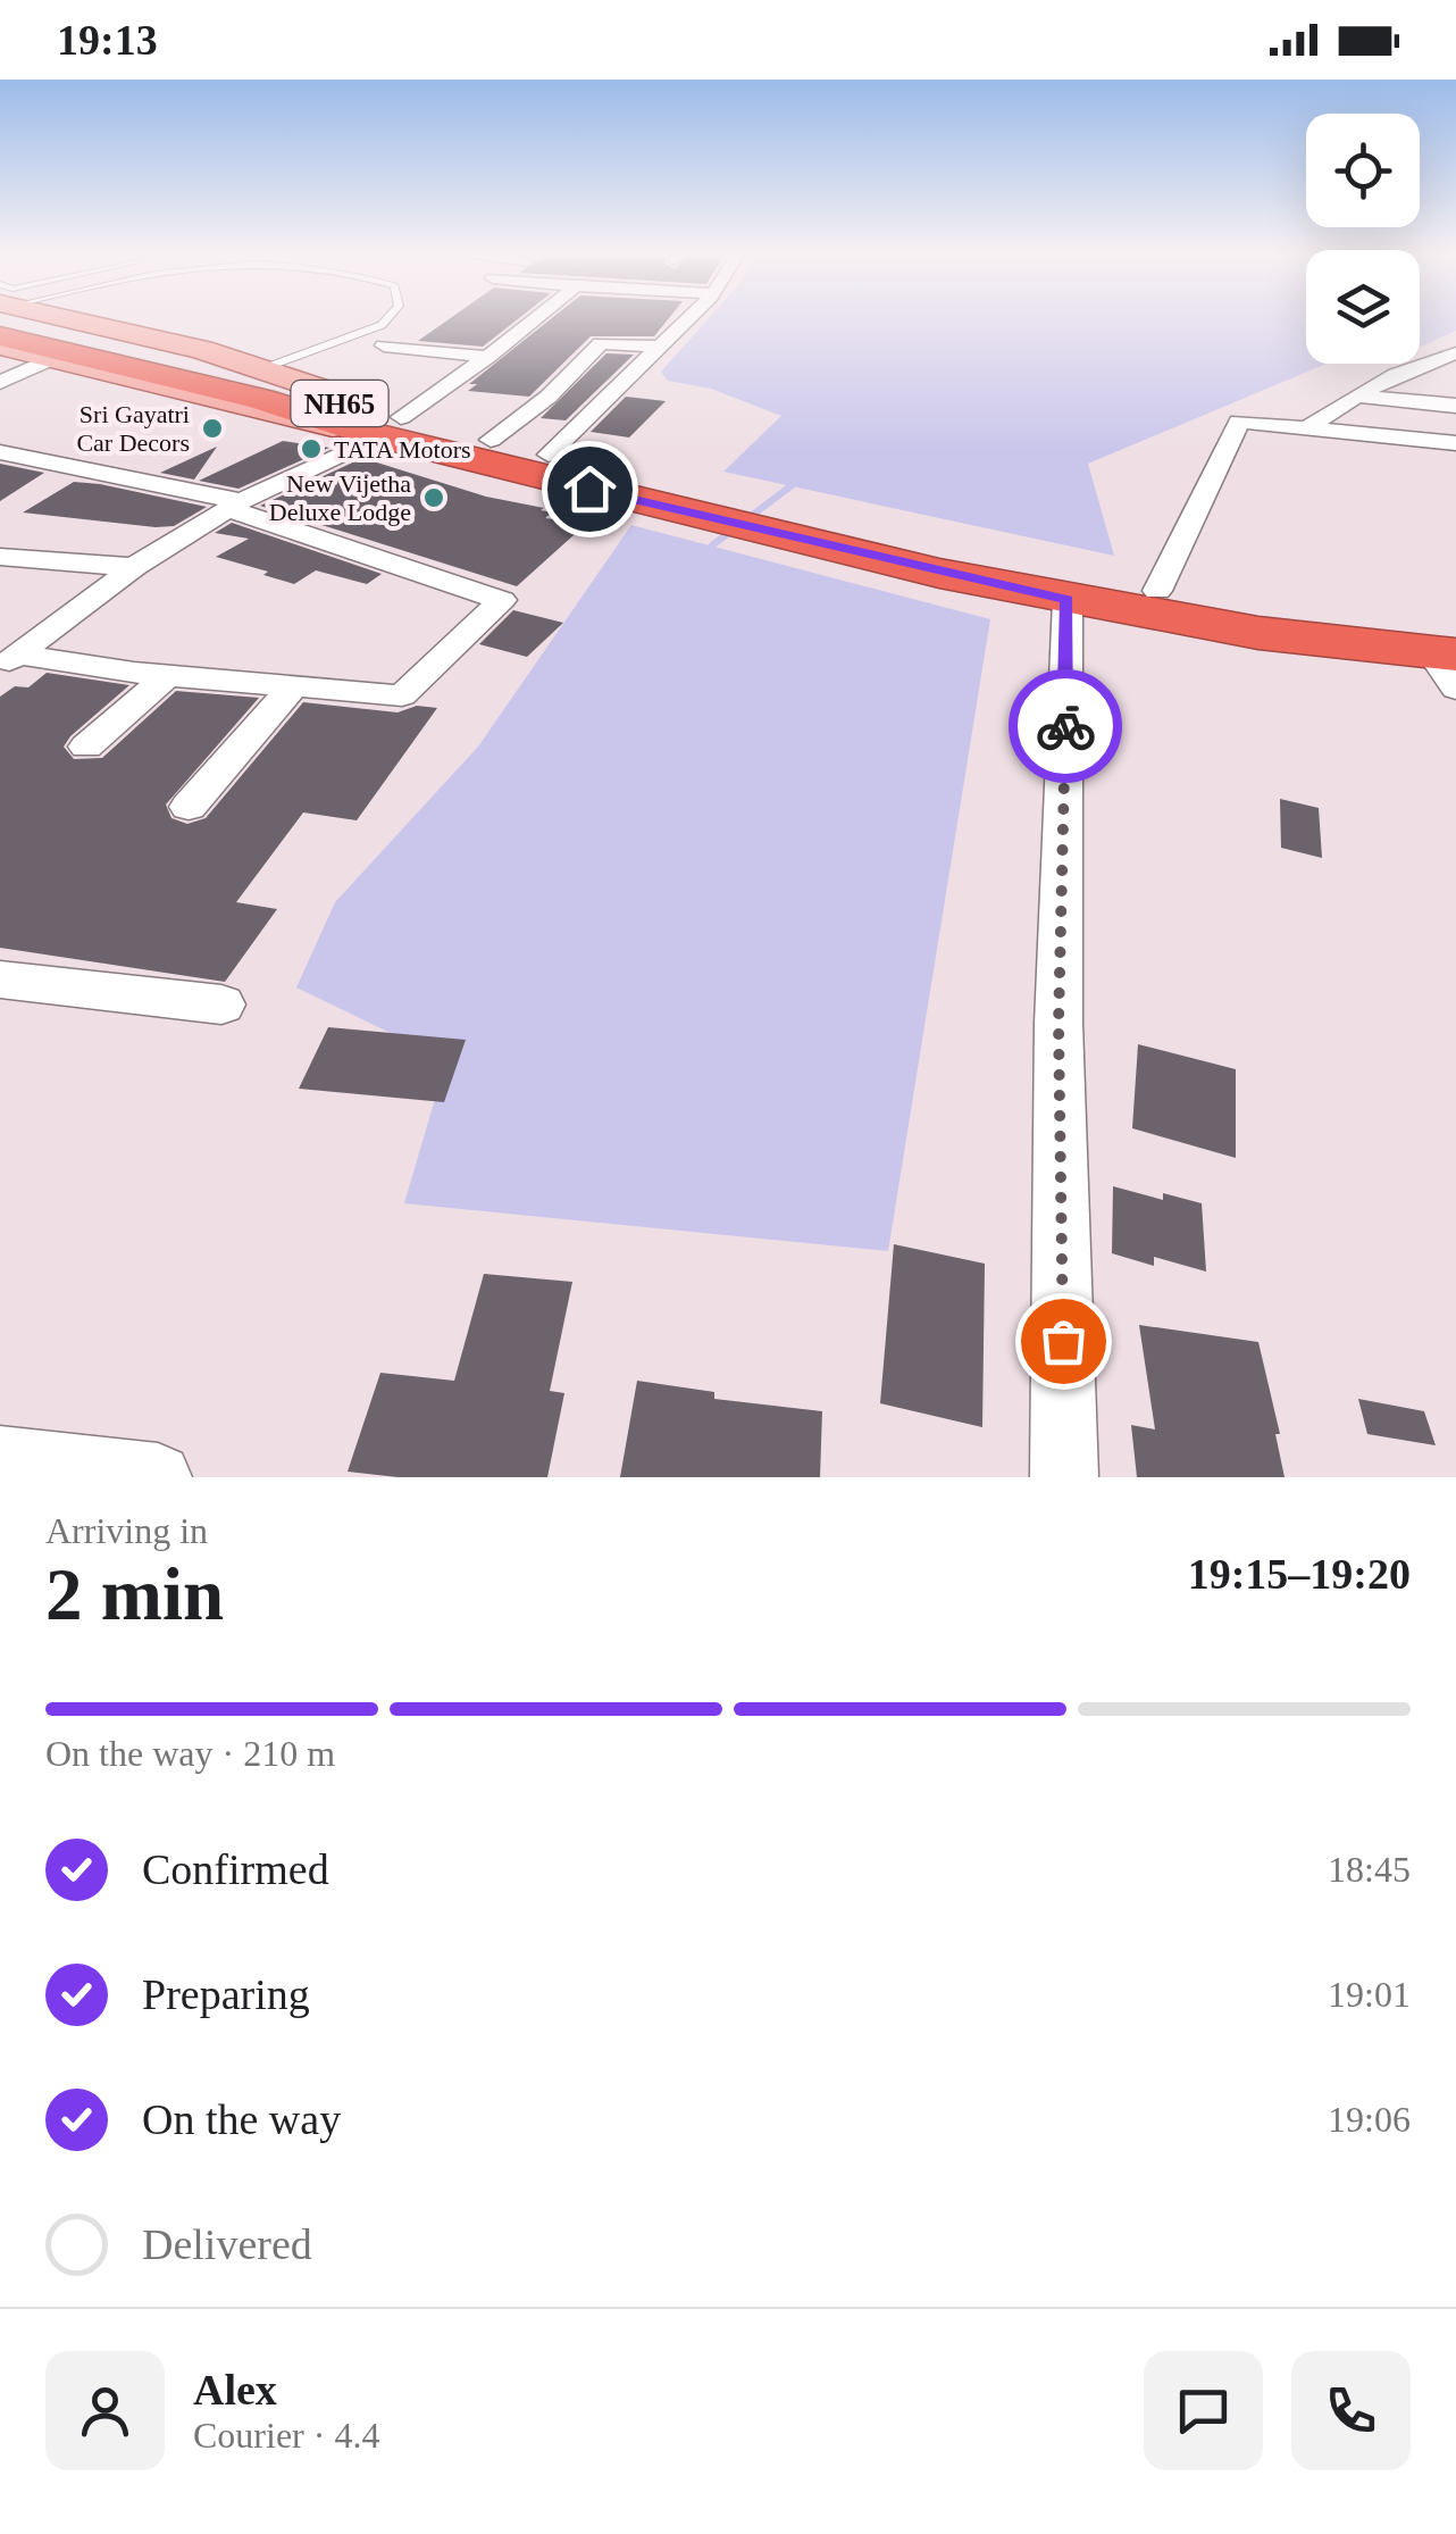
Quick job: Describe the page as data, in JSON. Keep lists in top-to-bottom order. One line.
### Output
{"streets":{"highway":["NH65"]},"places":["Sri Gayatri Car Decors","TATA Motors","New Vijetha Deluxe Lodge"],"page":{"status":"19:13","heading":["2 min","Arriving in","19:15–19:20"],"panel":["Alex","Courier · 4.4"],"bar":"On the way · 210 m","list":[["Confirmed","18:45"],["Preparing","19:01"],["On the way","19:06"],"Delivered"]}}
